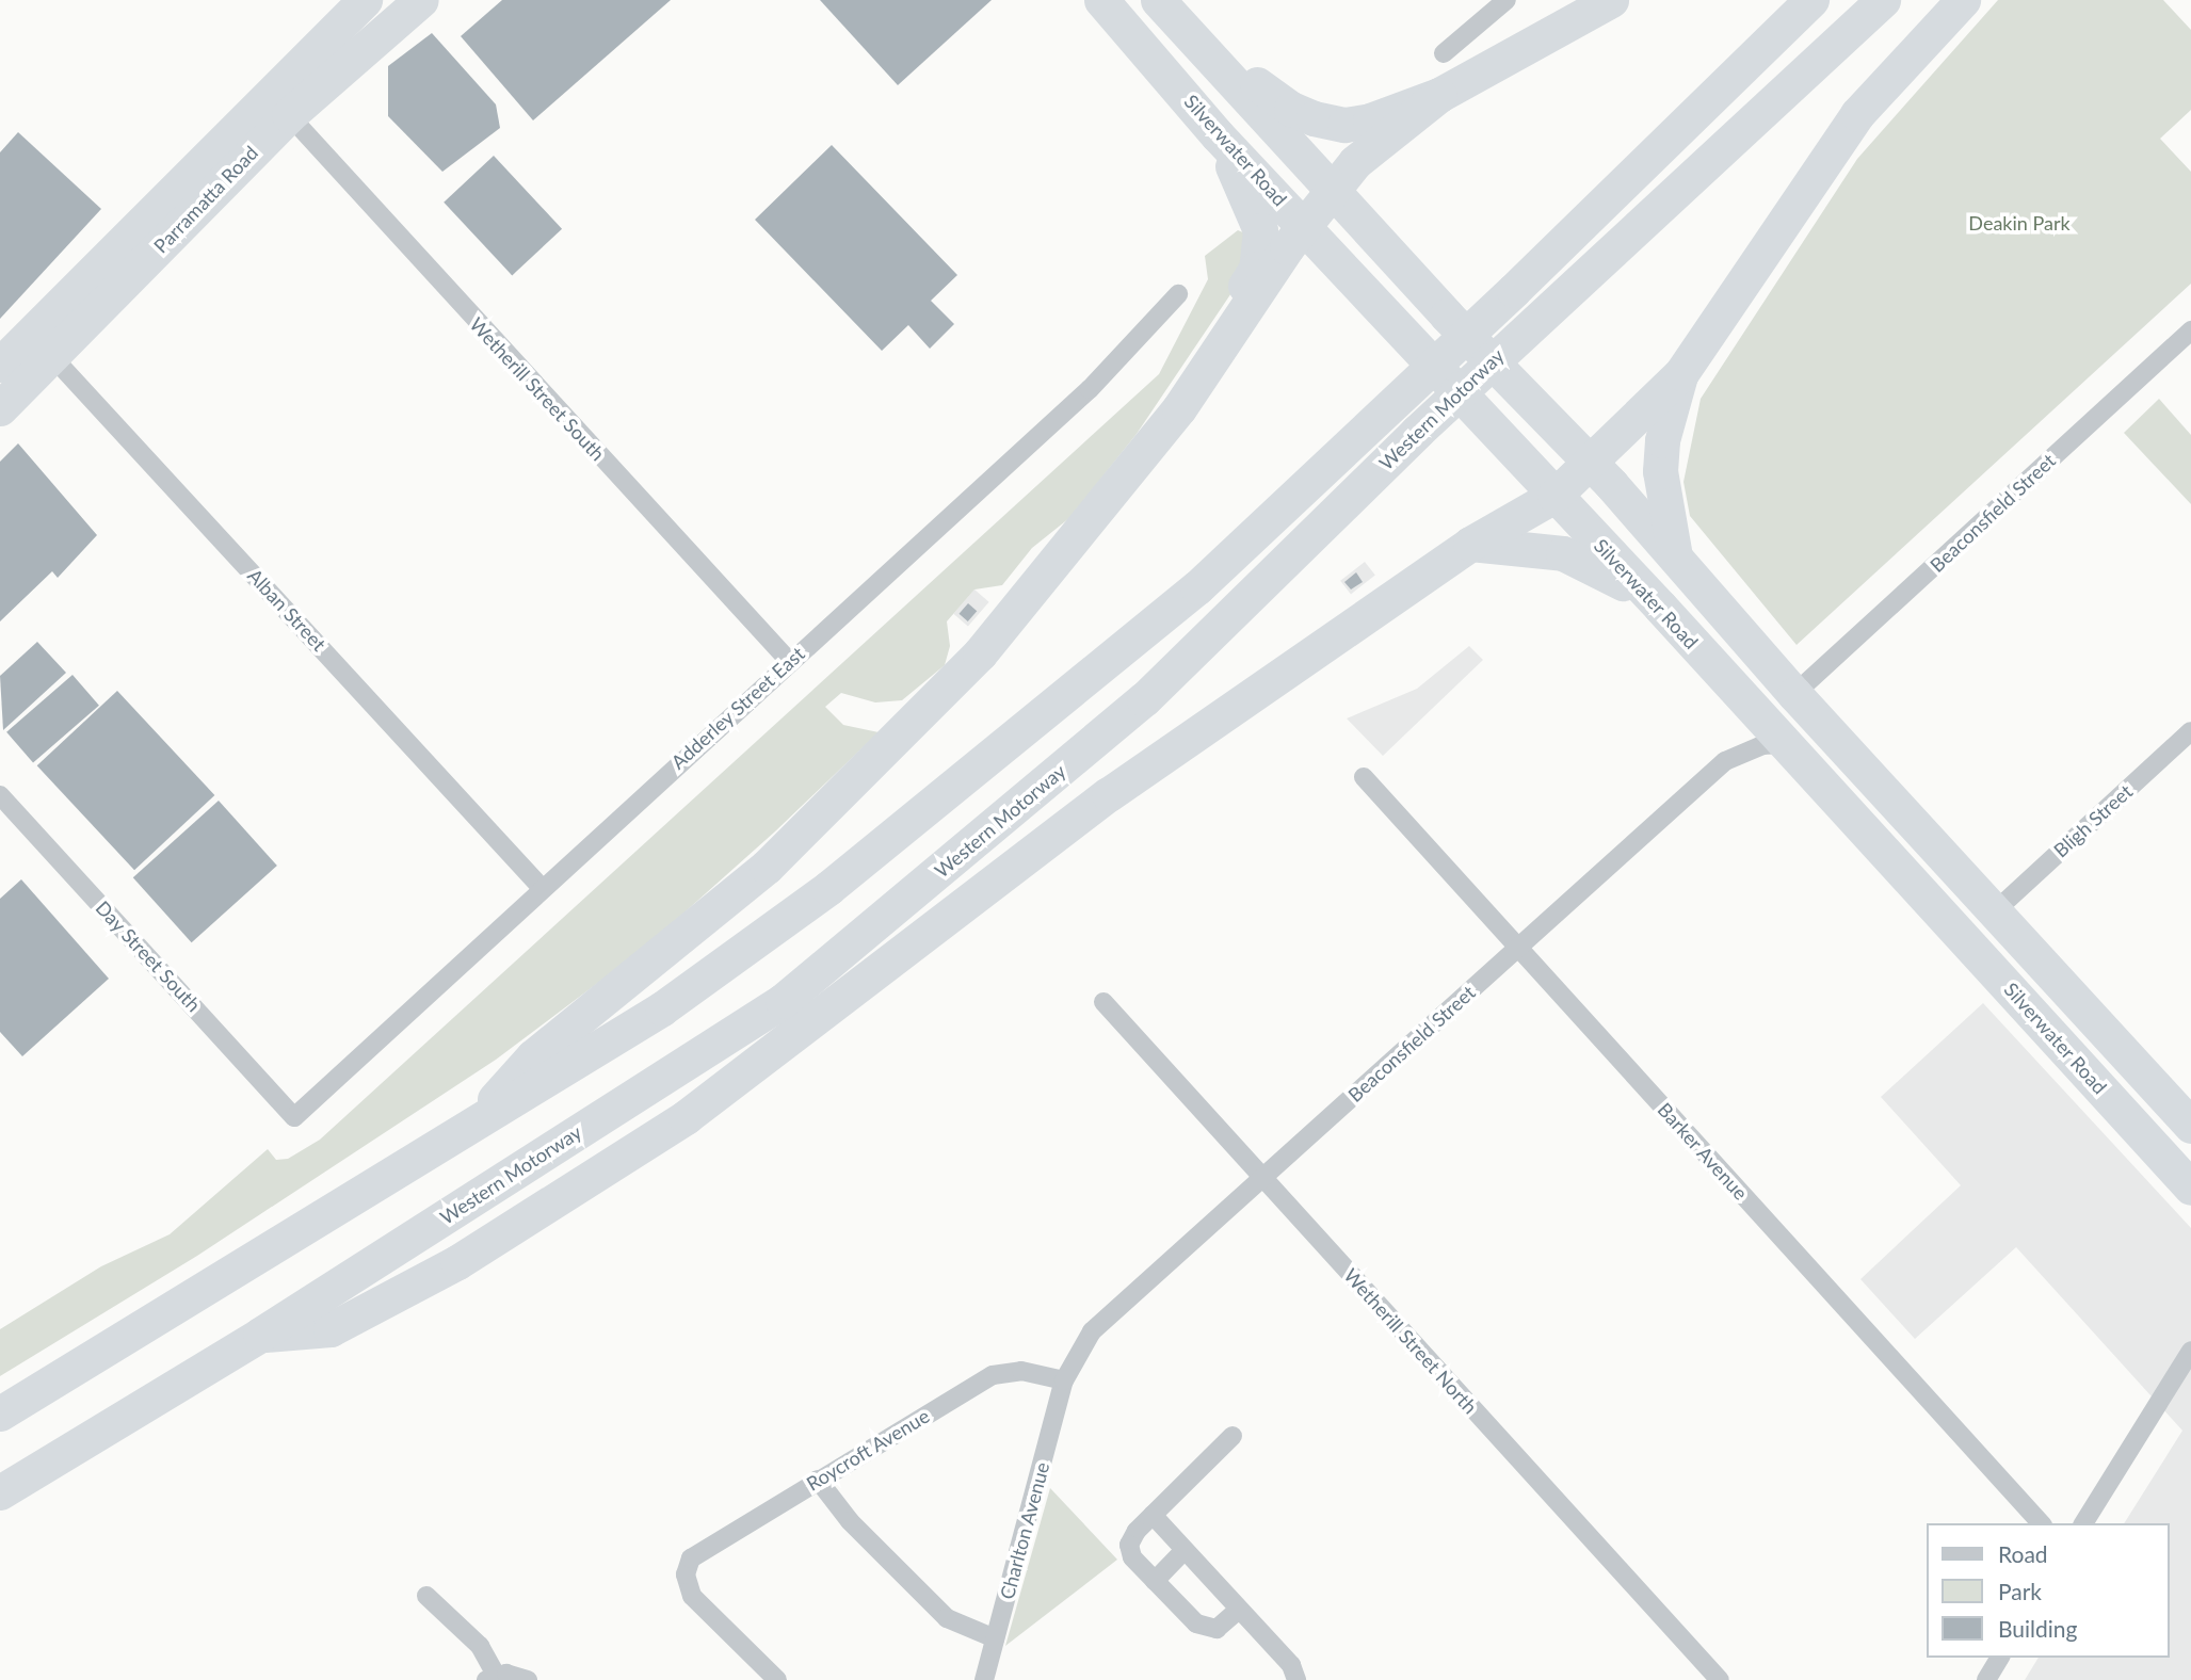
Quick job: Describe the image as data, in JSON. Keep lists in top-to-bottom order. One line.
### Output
{"streets":{"highway":["Silverwater Road","Parramatta Road","Western Motorway"],"street":["Wetherill Street South","Beaconsfield Street","Alban Street","Adderley Street East","Bligh Street","Day Street South","Barker Avenue","Wetherill Street North","Roycroft Avenue","Charlton Avenue"]},"crossings":[["Silverwater Road","Beaconsfield Street"],["Parramatta Road","Wetherill Street South"],["Parramatta Road","Alban Street"],["Wetherill Street South","Adderley Street East"],["Beaconsfield Street","Barker Avenue"],["Beaconsfield Street","Wetherill Street North"],["Beaconsfield Street","Roycroft Avenue"],["Beaconsfield Street","Charlton Avenue"],["Alban Street","Adderley Street East"],["Adderley Street East","Day Street South"],["Roycroft Avenue","Charlton Avenue"]],"parks":["Deakin Park"],"legend":["Road","Park","Building"]}
